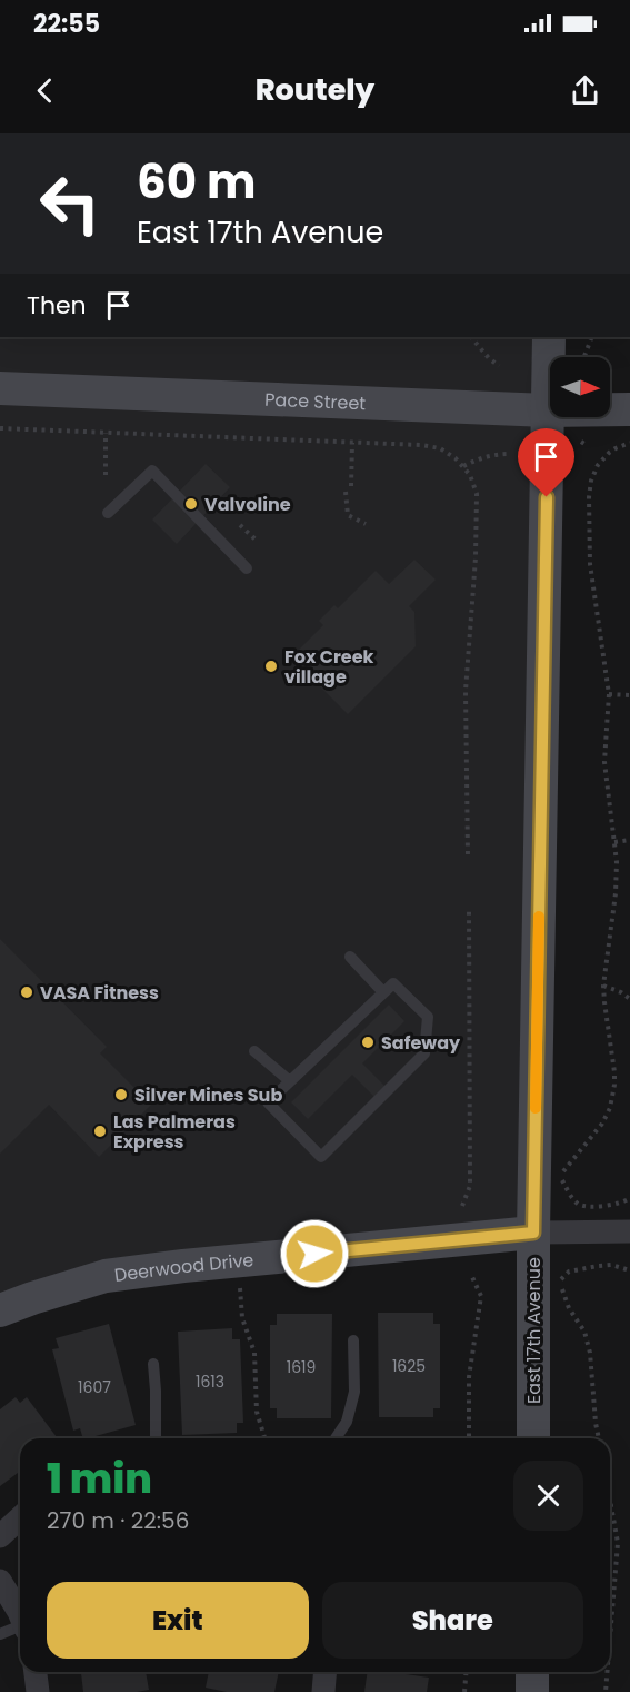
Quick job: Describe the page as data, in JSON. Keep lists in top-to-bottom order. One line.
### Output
{"streets":{"main road":["Pace Street","Deerwood Drive","East 17th Avenue"]},"crossings":[["Pace Street","East 17th Avenue"],["Deerwood Drive","East 17th Avenue"]],"places":["Valvoline","Fox Creek village","VASA Fitness","Safeway","Silver Mines Sub","Las Palmeras Express"],"house_numbers":["1625","1619","1613","1607"],"north":"right","page":{"status":"22:55","header":"Routely","turn":["60 m","East 17th Avenue"],"then":"Then","heading":["1 min","270 m · 22:56"],"buttons":["Exit","Share"]}}
